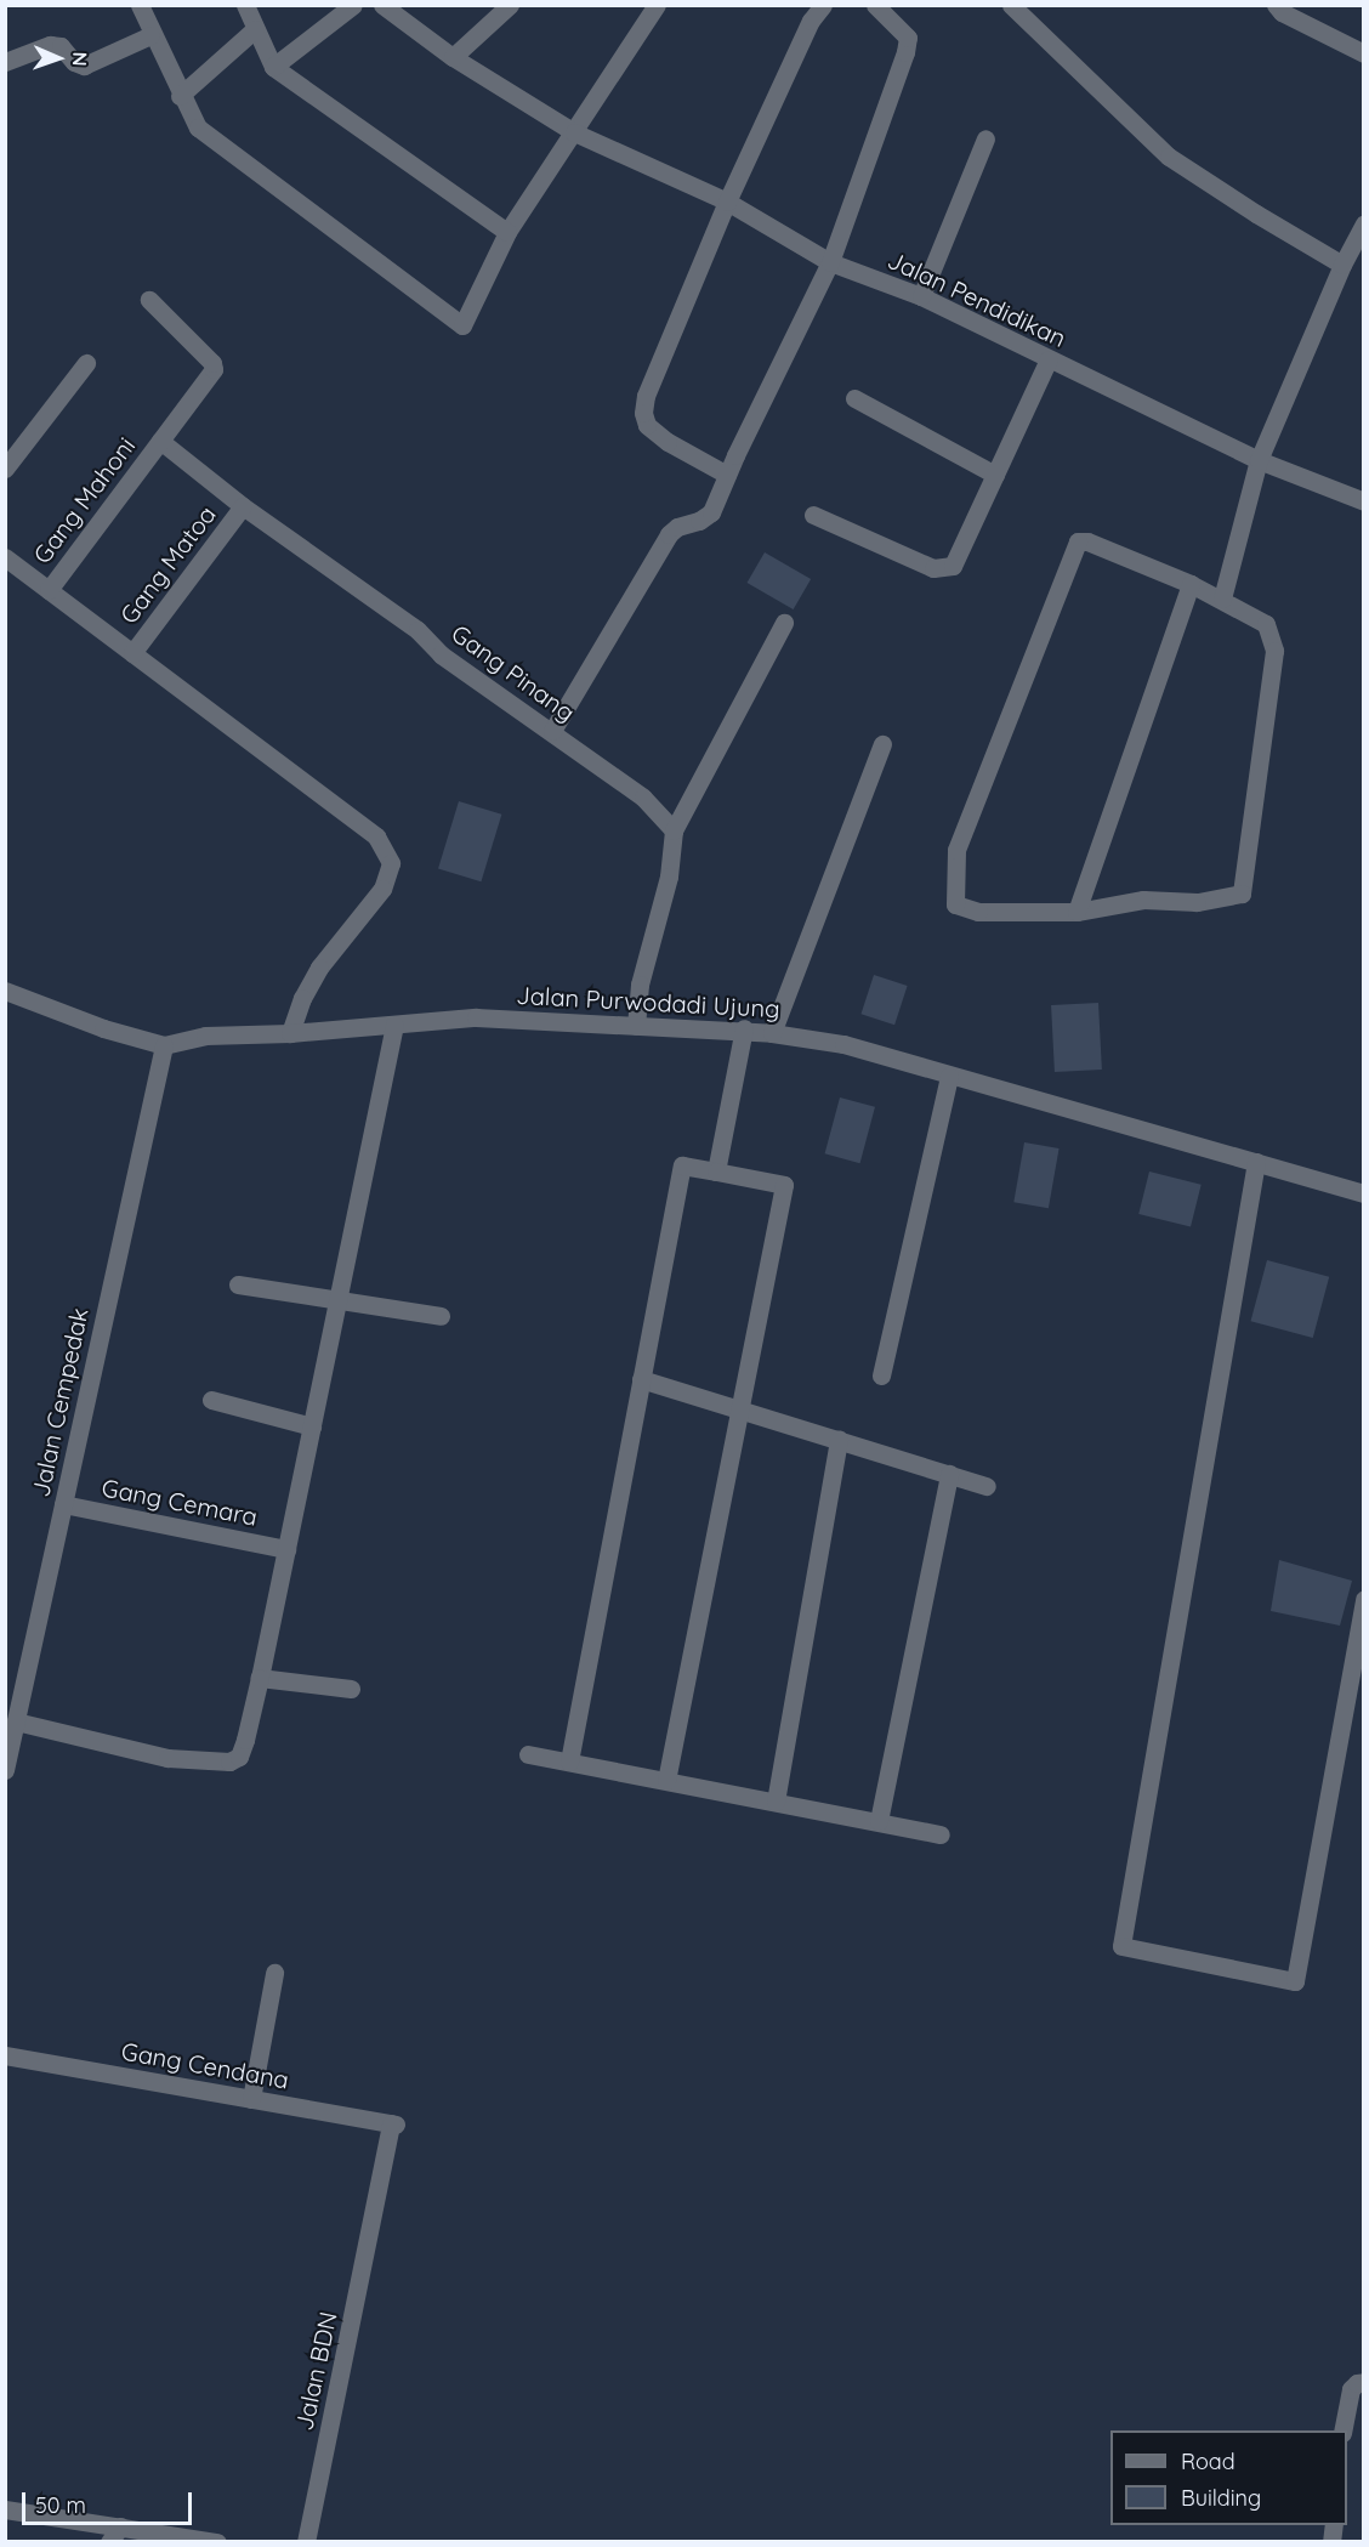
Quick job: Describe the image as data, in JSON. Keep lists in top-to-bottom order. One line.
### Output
{"streets":{"street":["Jalan Pendidikan","Gang Mahoni","Gang Matoa","Gang Pinang","Jalan Purwodadi Ujung","Jalan Cempedak","Gang Cemara","Gang Cendana","Jalan BDN"]},"crossings":[["Gang Mahoni","Gang Pinang"],["Gang Matoa","Gang Pinang"],["Jalan Purwodadi Ujung","Jalan Cempedak"],["Jalan Cempedak","Gang Cemara"],["Gang Cendana","Jalan BDN"]],"legend":["Road","Building"],"scale_bar":"50 m","north":"right"}
